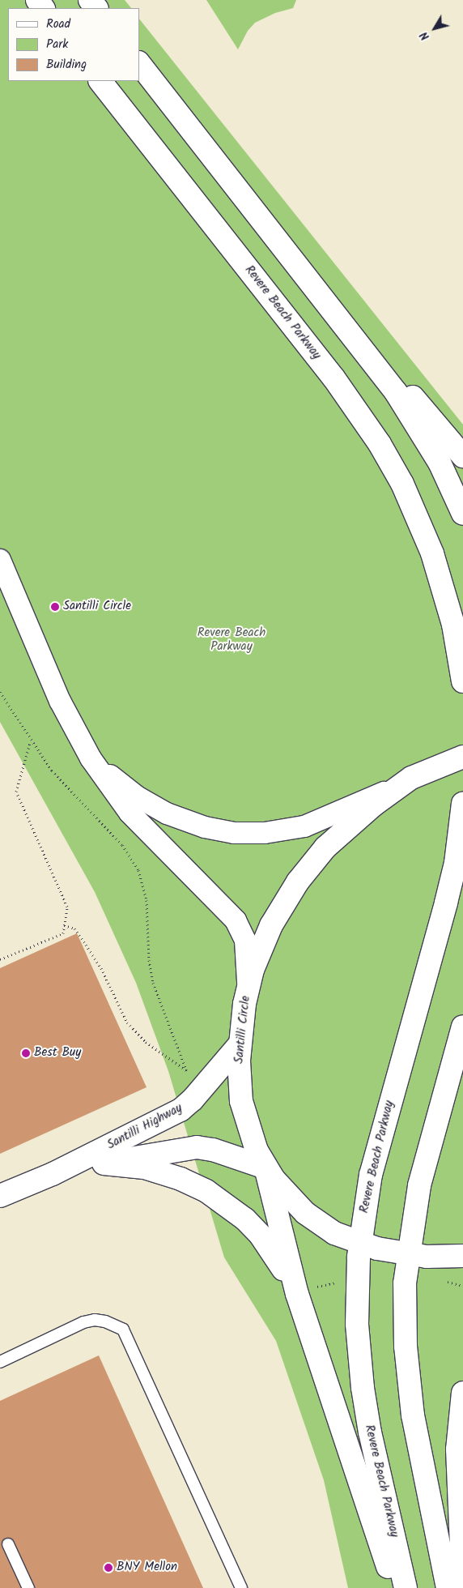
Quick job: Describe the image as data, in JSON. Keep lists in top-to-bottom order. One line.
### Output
{"streets":{"main road":["Revere Beach Parkway","Santilli Circle","Santilli Highway"]},"crossings":[["Revere Beach Parkway","Santilli Circle"],["Santilli Circle","Santilli Highway"]],"parks":["Revere Beach Parkway"],"places":["Santilli Circle","Best Buy","BNY Mellon"],"legend":["Road","Park","Building"],"north":"bottom left"}
